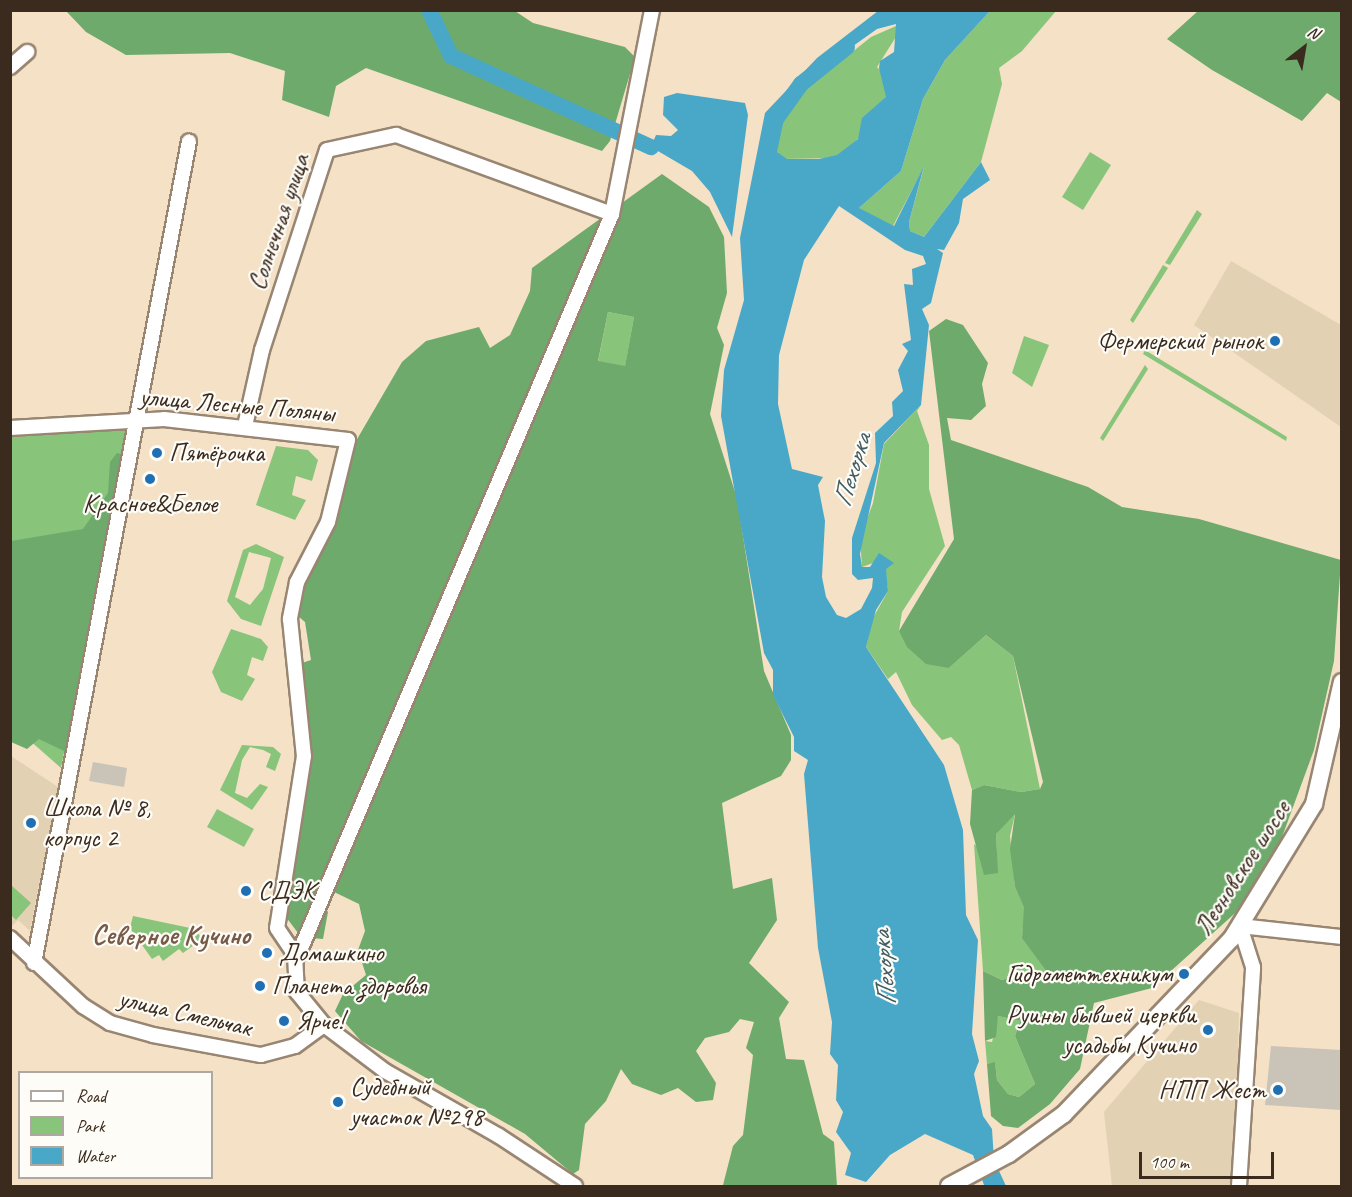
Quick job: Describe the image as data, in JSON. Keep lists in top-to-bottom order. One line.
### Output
{"streets":{"main road":["Леоновское шоссе"],"street":["Солнечная улица","улица Лесные Поляны","улица Смельчак"]},"crossings":[["Солнечная улица","улица Лесные Поляны"],["улица Лесные Поляны","улица Смельчак"]],"districts":["Северное Кучино"],"water":["Пехорка"],"places":["Фермерский рынок","Пятёрочка","Красное&Белое","Школа № 8, корпус 2","СДЭК","Домашкино","Гидрометтехникум","Планета здоровья","Ярче!","Руины бывшей церкви усадьбы Кучино","НПП Жест","Судебный участок №298"],"legend":["Road","Park","Water"],"scale_bar":"100 m","north":"top right"}
